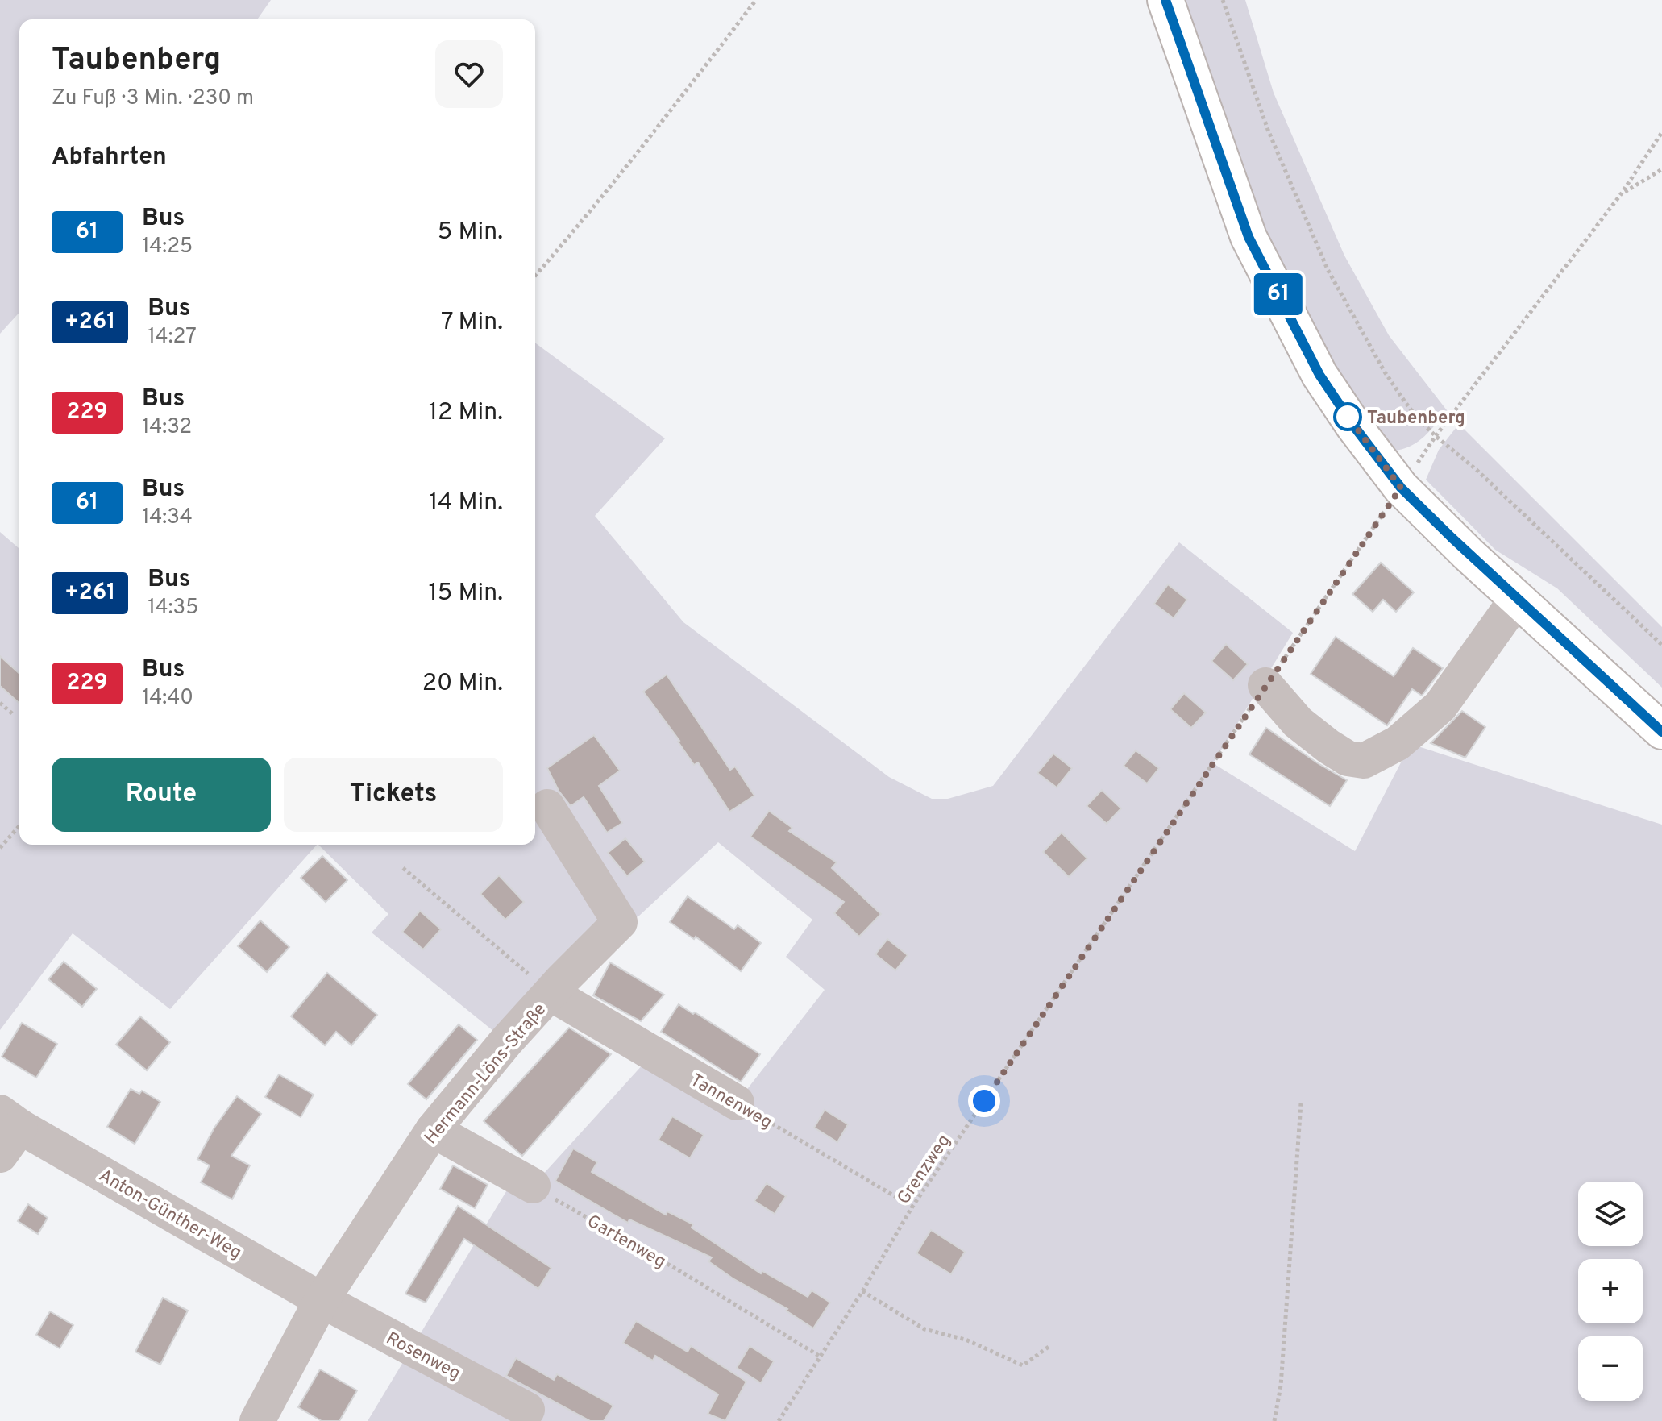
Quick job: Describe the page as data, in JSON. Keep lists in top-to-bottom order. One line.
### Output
{"streets":{"street":["Hermann-Löns-Straße","Tannenweg","Anton-Günther-Weg","Rosenweg"],"path":["Grenzweg","Gartenweg"]},"crossings":[["Hermann-Löns-Straße","Tannenweg"],["Hermann-Löns-Straße","Anton-Günther-Weg"],["Hermann-Löns-Straße","Rosenweg"],["Tannenweg","Grenzweg"],["Grenzweg","Gartenweg"],["Anton-Günther-Weg","Rosenweg"]],"places":["Taubenberg"],"lines":["bus line 61"],"page":{"on_map":"61","heading":[["Taubenberg","Zu Fuß · 3 Min. · 230 m"],"Abfahrten"],"list":[{"mark":"61","name":"Bus","note":"14:25","value":"5 Min."},{"mark":"+261","name":"Bus","note":"14:27","value":"7 Min."},{"mark":"229","name":"Bus","note":"14:32","value":"12 Min."},{"mark":"61","name":"Bus","note":"14:34","value":"14 Min."},{"mark":"+261","name":"Bus","note":"14:35","value":"15 Min."},{"mark":"229","name":"Bus","note":"14:40","value":"20 Min."}],"buttons":["Route","Tickets"],"map_buttons":["+","−"]}}
